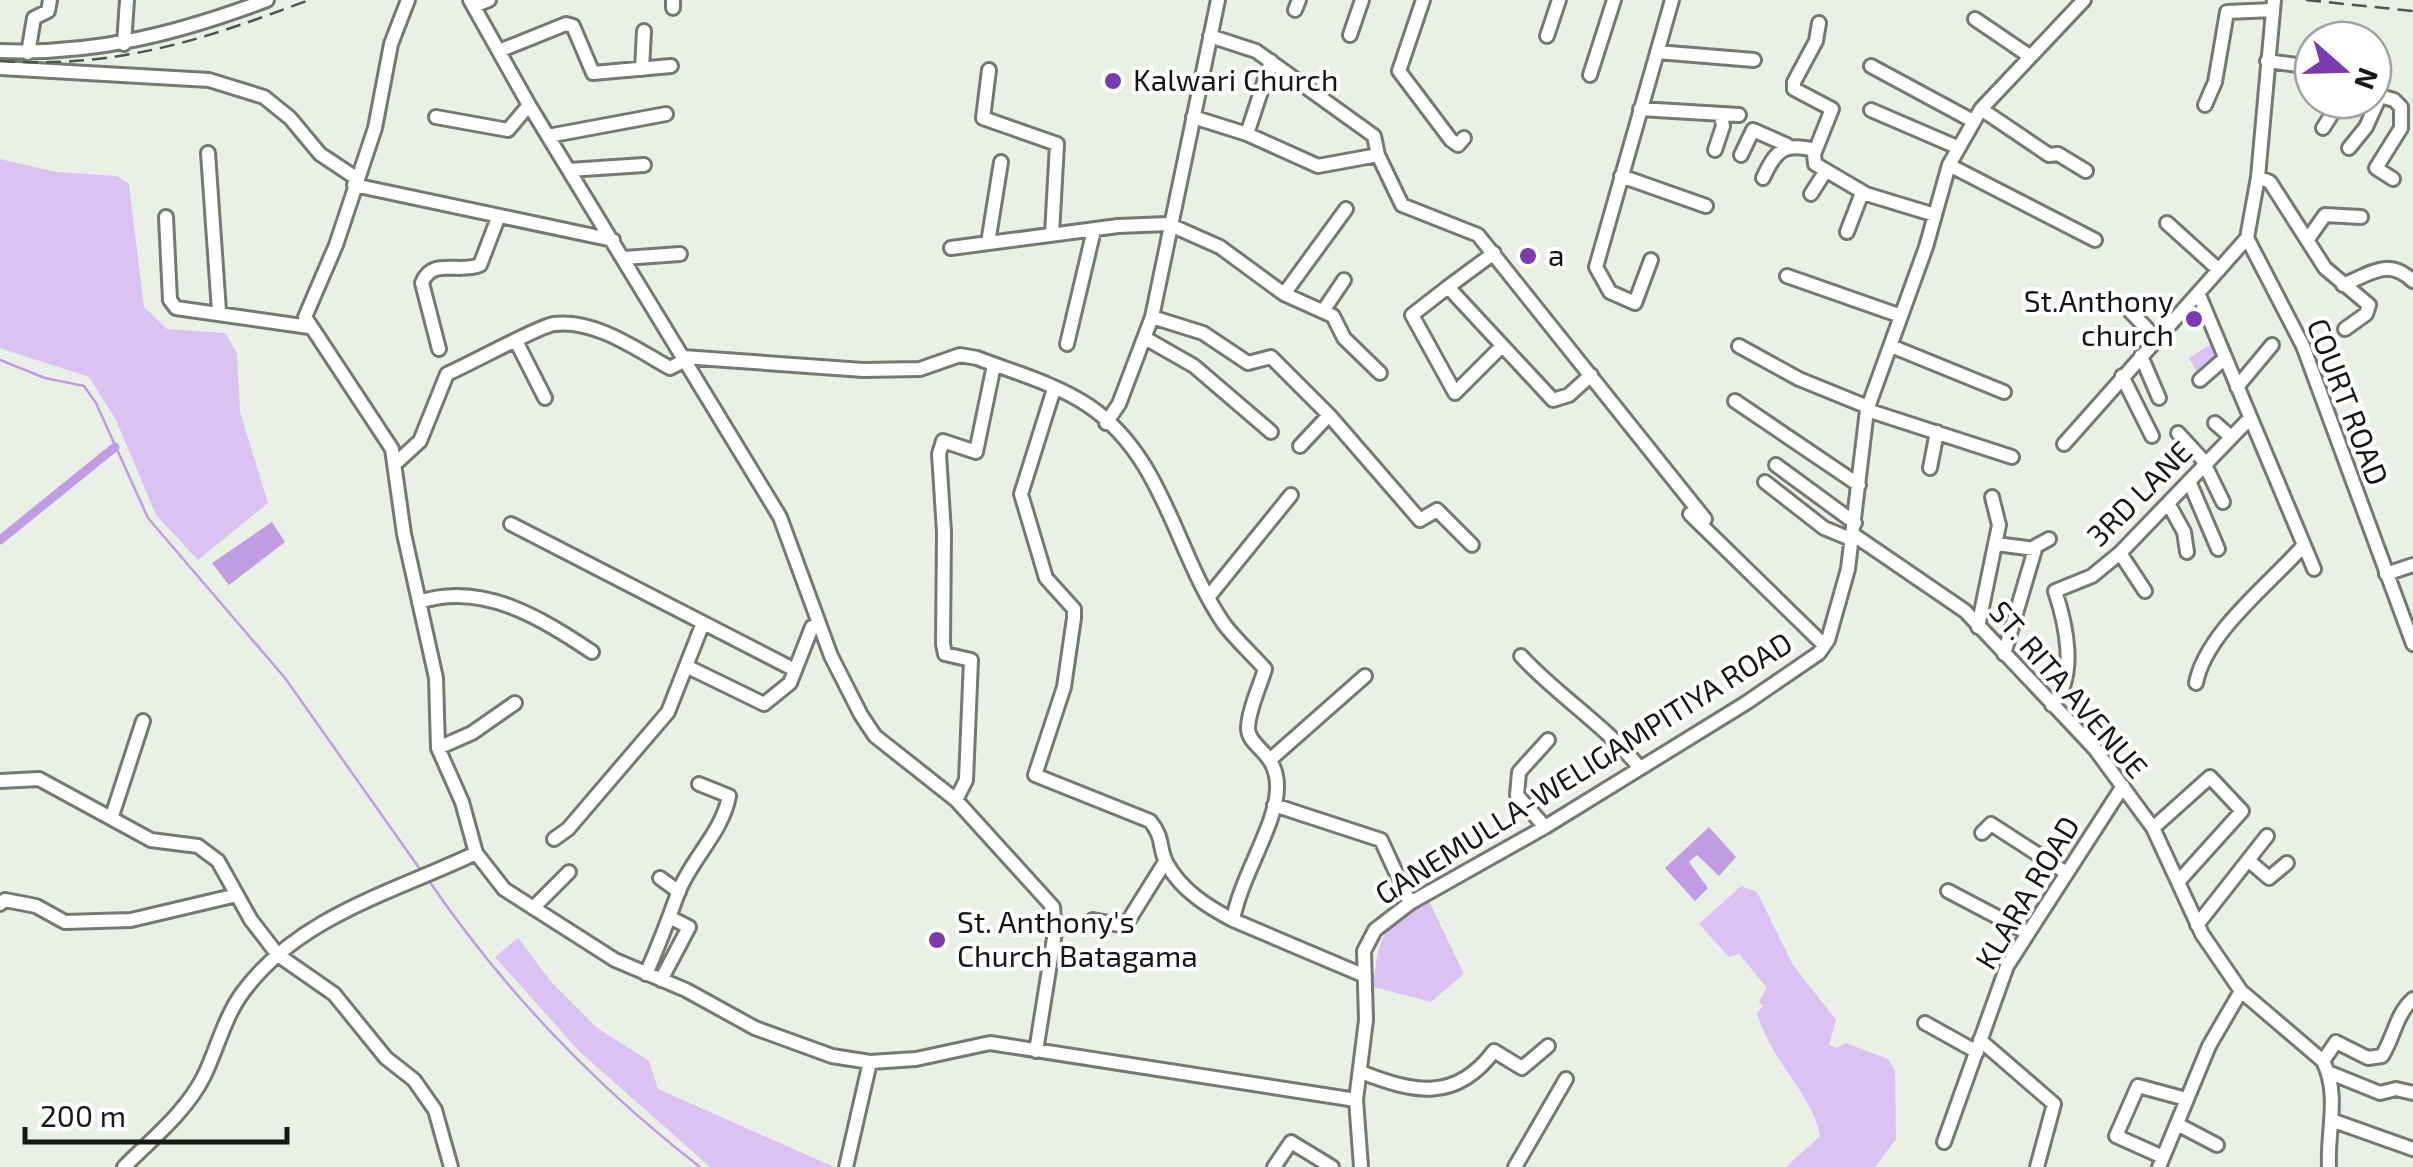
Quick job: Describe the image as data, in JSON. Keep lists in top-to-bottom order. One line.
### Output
{"streets":{"street":["COURT ROAD","3RD LANE","ST. RITA AVENUE","GANEMULLA-WELIGAMPITIYA ROAD","KLARA ROAD"]},"crossings":[["3RD LANE","ST. RITA AVENUE"],["ST. RITA AVENUE","GANEMULLA-WELIGAMPITIYA ROAD"],["ST. RITA AVENUE","KLARA ROAD"]],"places":["Kalwari Church","a","St.Anthony church","St. Anthony's Church Batagama"],"scale_bar":"200 m","north":"right"}
